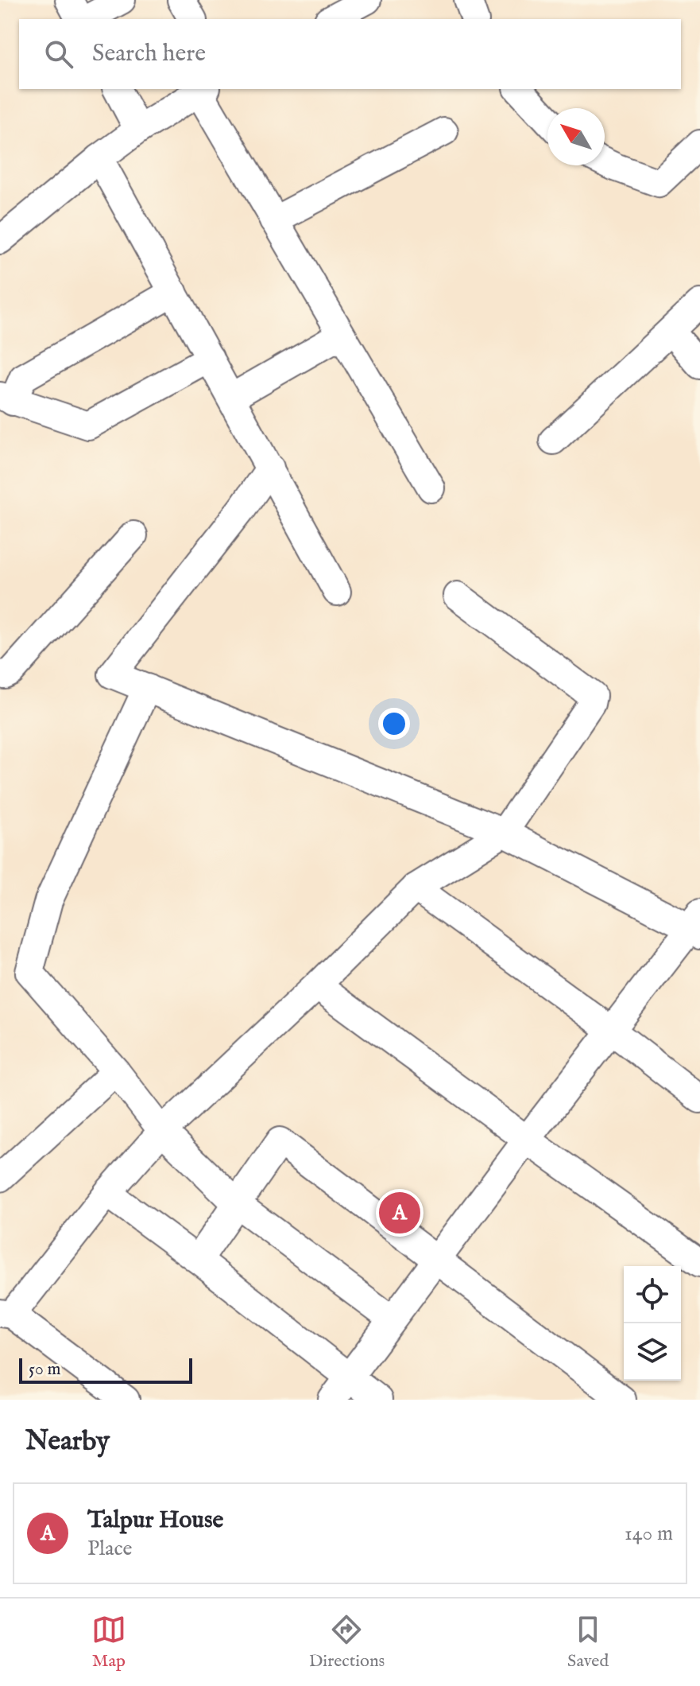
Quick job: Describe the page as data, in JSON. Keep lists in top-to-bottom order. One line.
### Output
{"scale_bar":"50 m","north":"top left","page":{"search":"Search here","pins":"A","scale":"50 m","heading":"Nearby","list":[{"mark":"A","name":"Talpur House","note":"Place","value":"140 m"}],"nav":["Map","Directions","Saved"]}}
